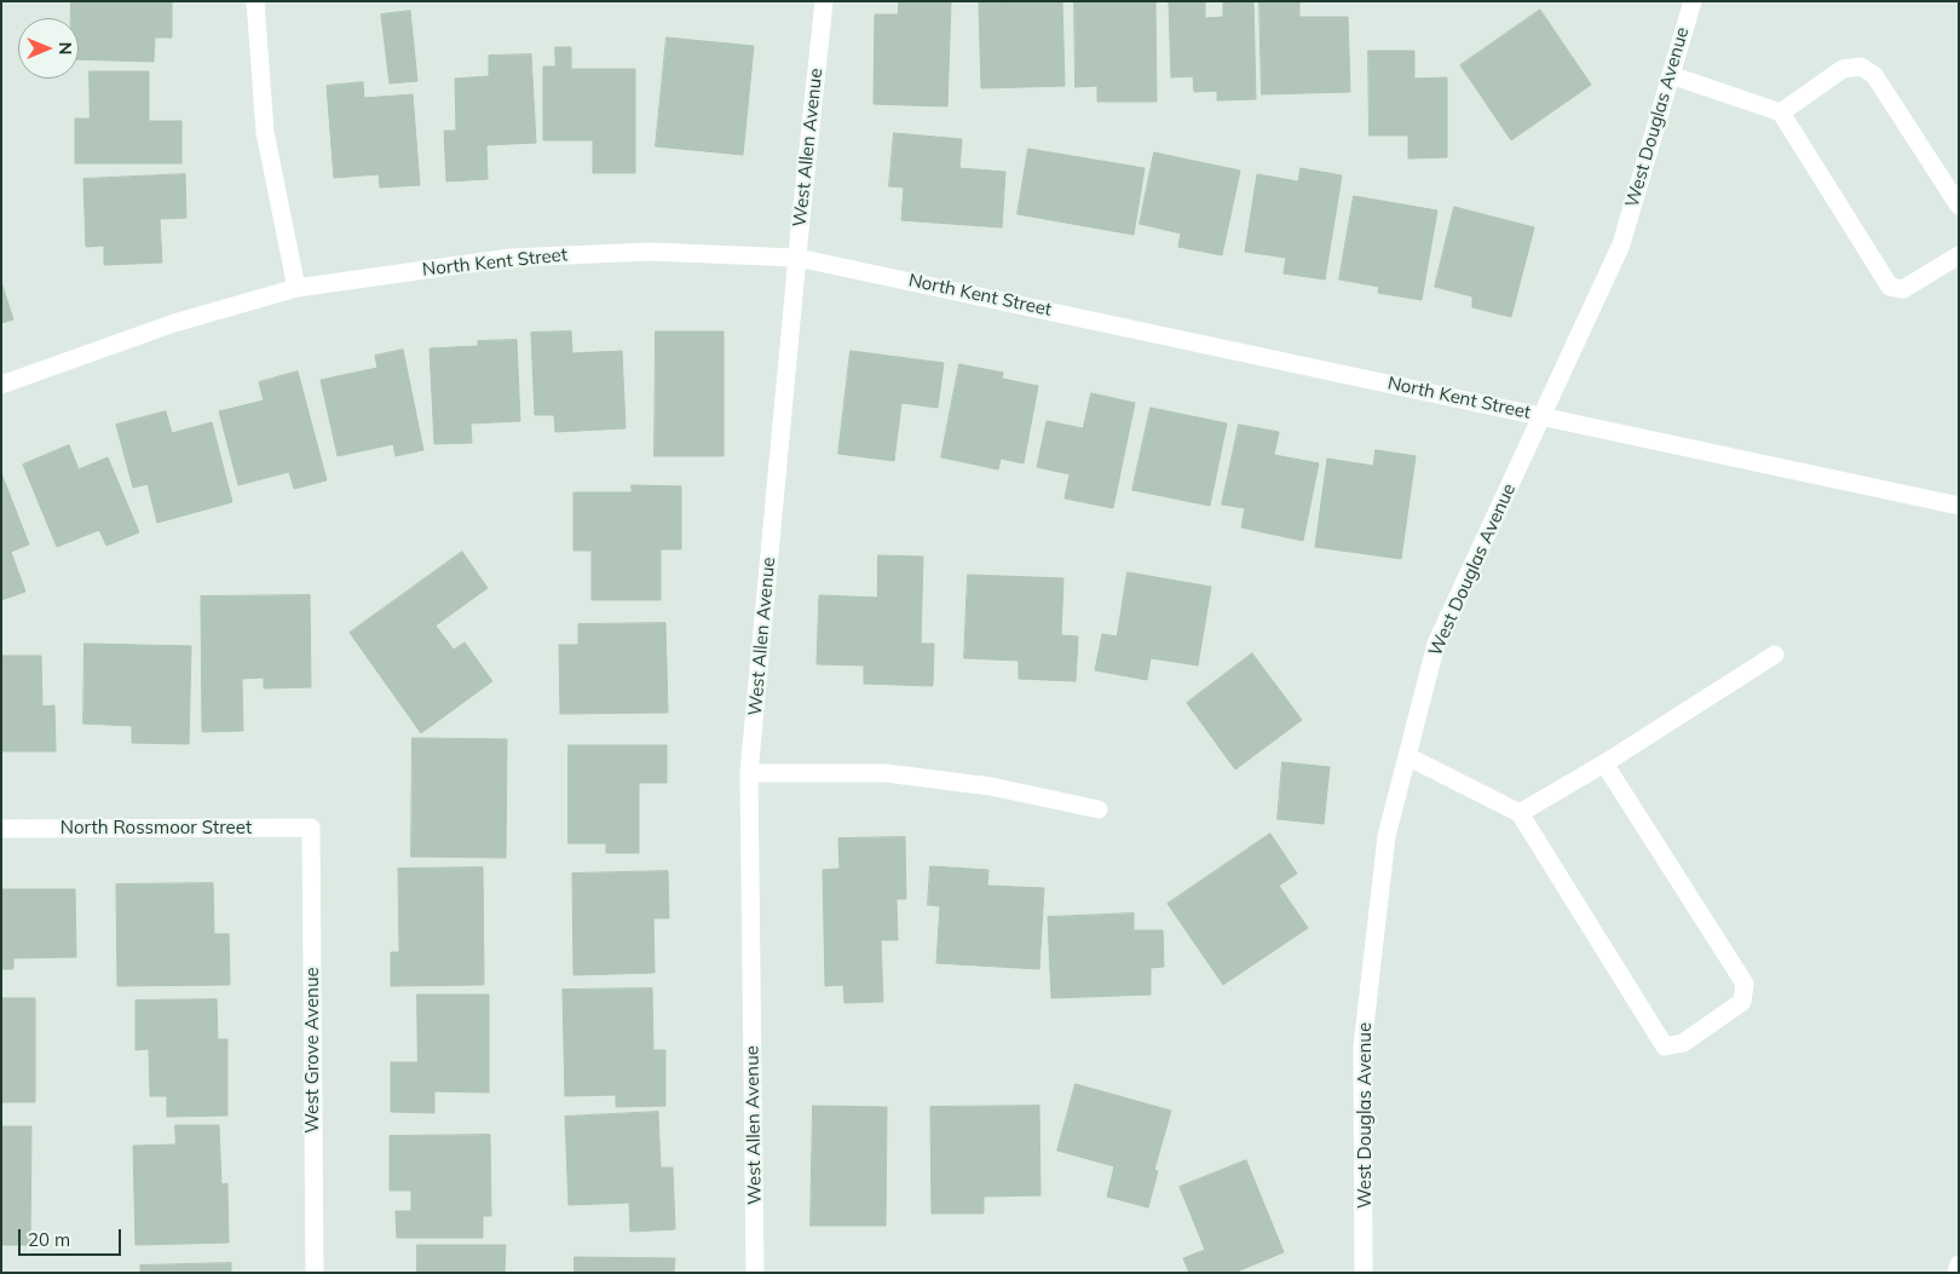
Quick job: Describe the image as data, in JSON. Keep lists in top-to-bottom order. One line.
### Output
{"streets":{"street":["West Douglas Avenue","West Allen Avenue","North Kent Street","North Rossmoor Street","West Grove Avenue"]},"crossings":[["West Douglas Avenue","North Kent Street"],["West Allen Avenue","North Kent Street"],["North Rossmoor Street","West Grove Avenue"]],"scale_bar":"20 m","north":"right"}
